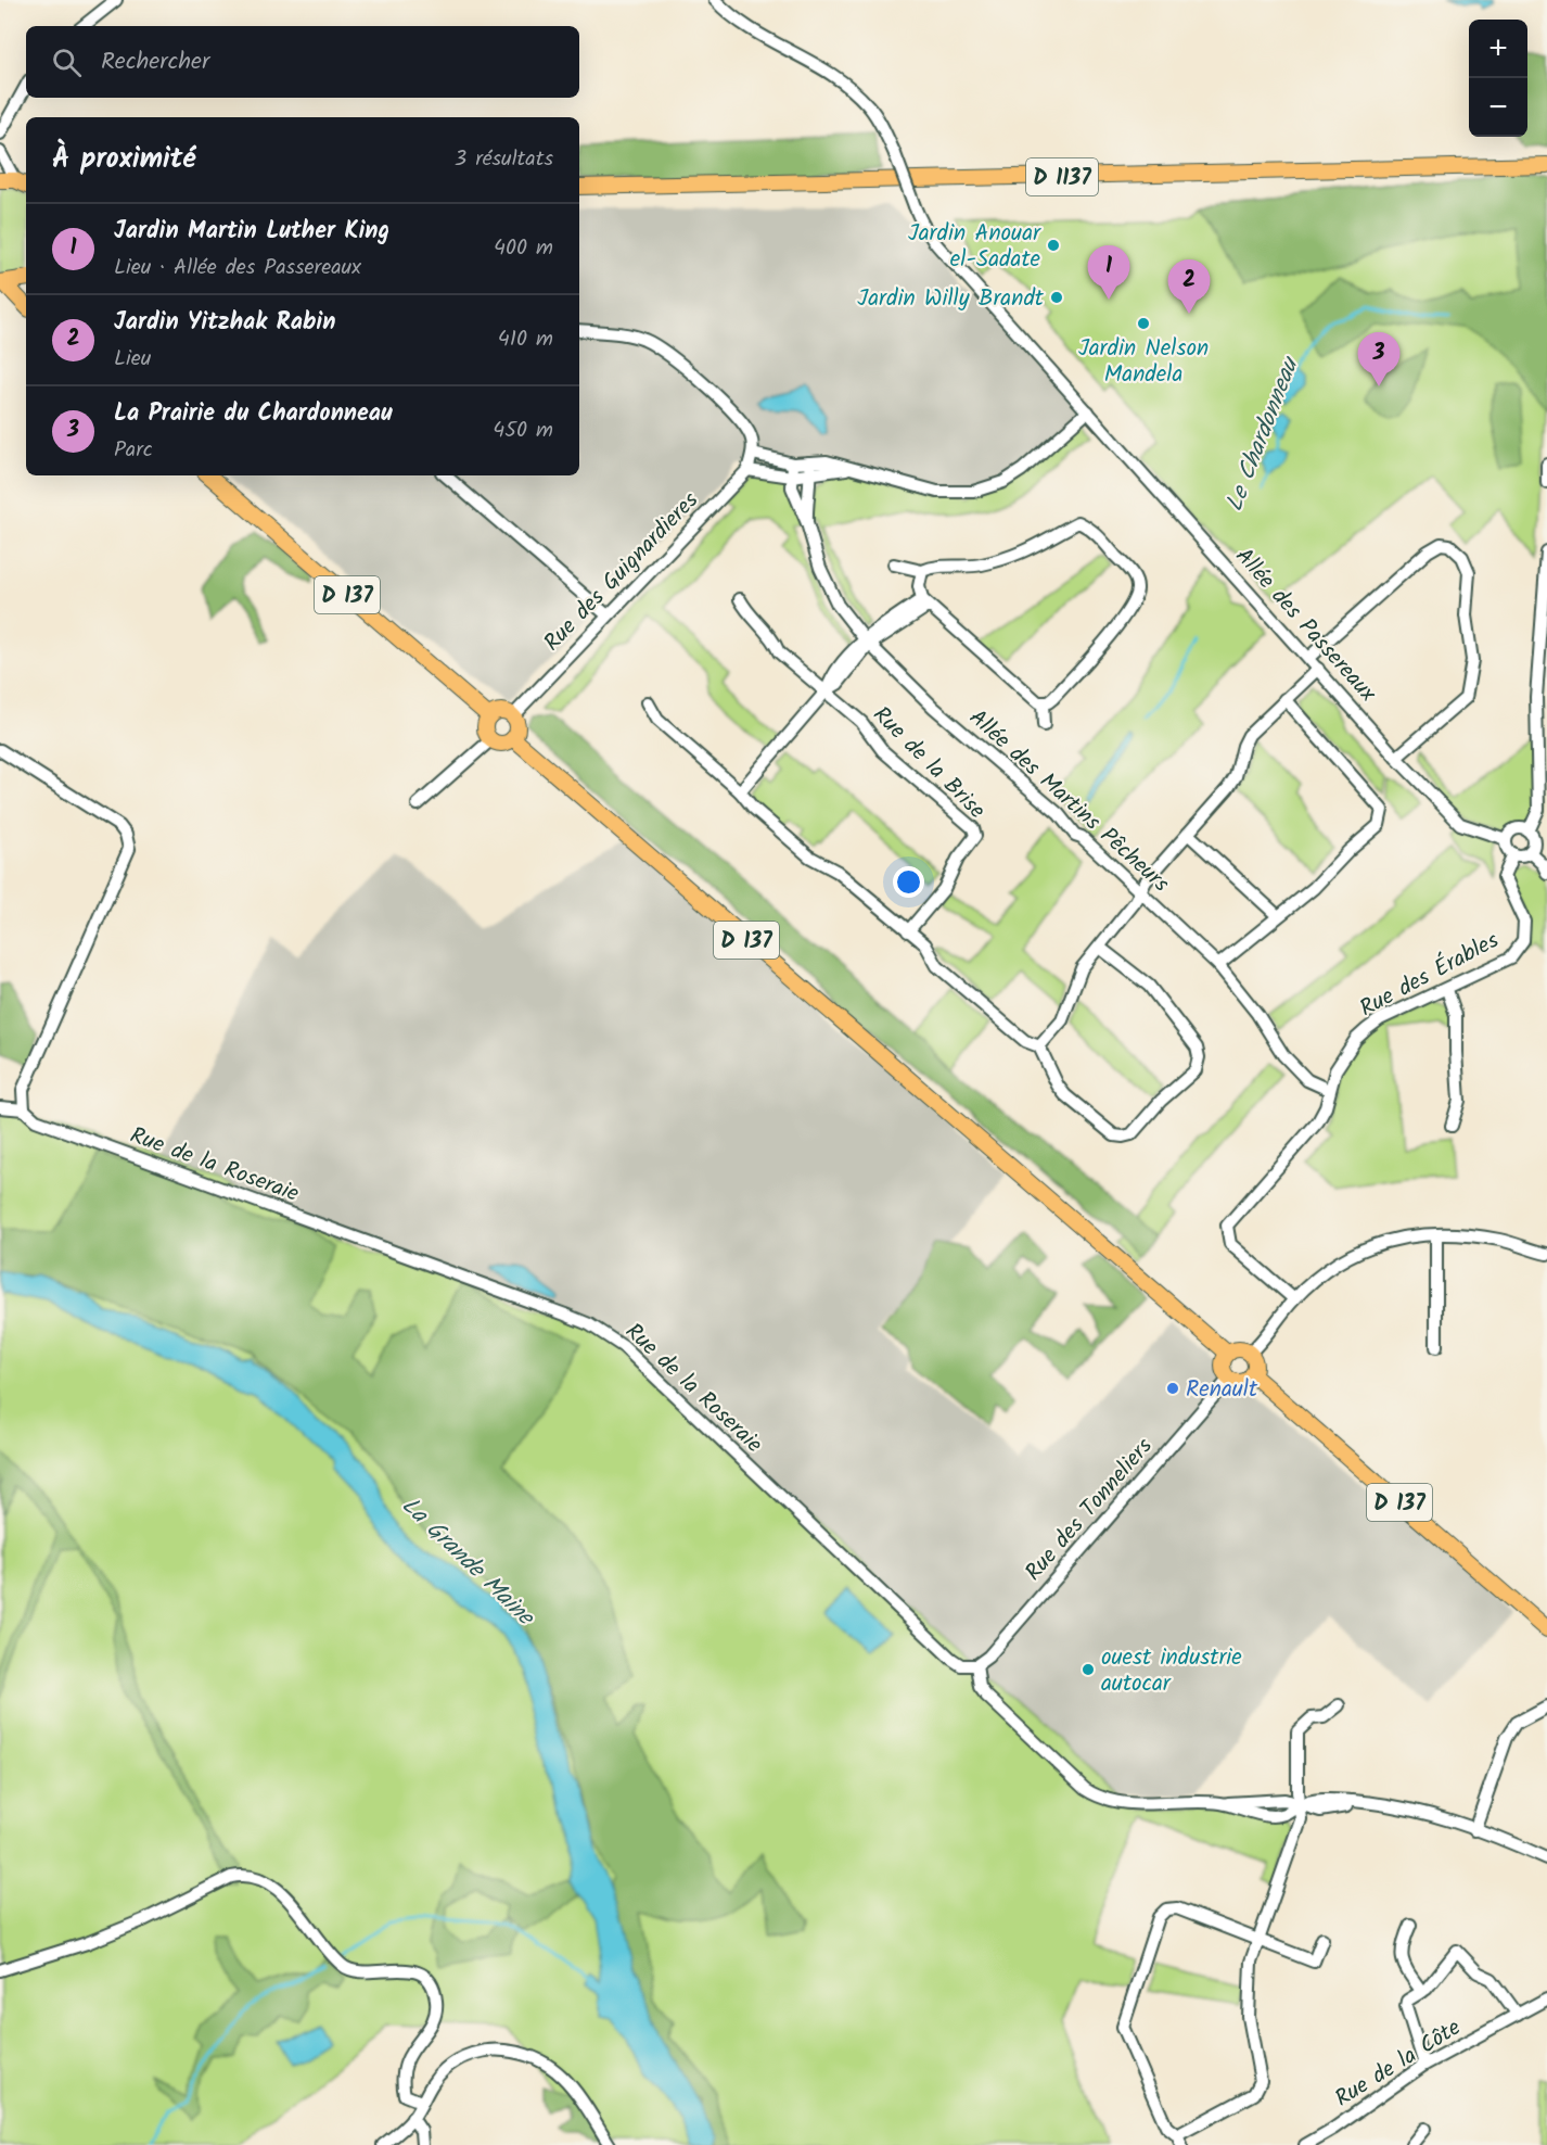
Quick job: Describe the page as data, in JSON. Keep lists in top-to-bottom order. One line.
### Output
{"streets":{"main road":["D 1137","D 137"],"street":["Rue des Guignardieres","Allée des Passereaux","Rue de la Brise","Allée des Martins Pêcheurs","Rue des Érables","Rue de la Roseraie","Rue des Tonneliers","Rue de la Côte"]},"crossings":[["Rue des Guignardieres","D 137"],["D 137","Rue des Tonneliers"],["Allée des Passereaux","Rue des Érables"],["Allée des Martins Pêcheurs","Rue des Érables"],["Rue de la Roseraie","Rue des Tonneliers"]],"water":["Le Chardonneau","La Grande Maine"],"places":["Jardin Anouar el-Sadate","Jardin Willy Brandt","Jardin Nelson Mandela","Renault","ouest industrie autocar"],"page":{"map_buttons":["+","−"],"search":"Rechercher","heading":["À proximité","3 résultats"],"list":[{"mark":"1","name":"Jardin Martin Luther King","note":"Lieu · Allée des Passereaux","value":"400 m"},{"mark":"2","name":"Jardin Yitzhak Rabin","note":"Lieu","value":"410 m"},{"mark":"3","name":"La Prairie du Chardonneau","note":"Parc","value":"450 m"}],"pins":["1","2","3"]}}
